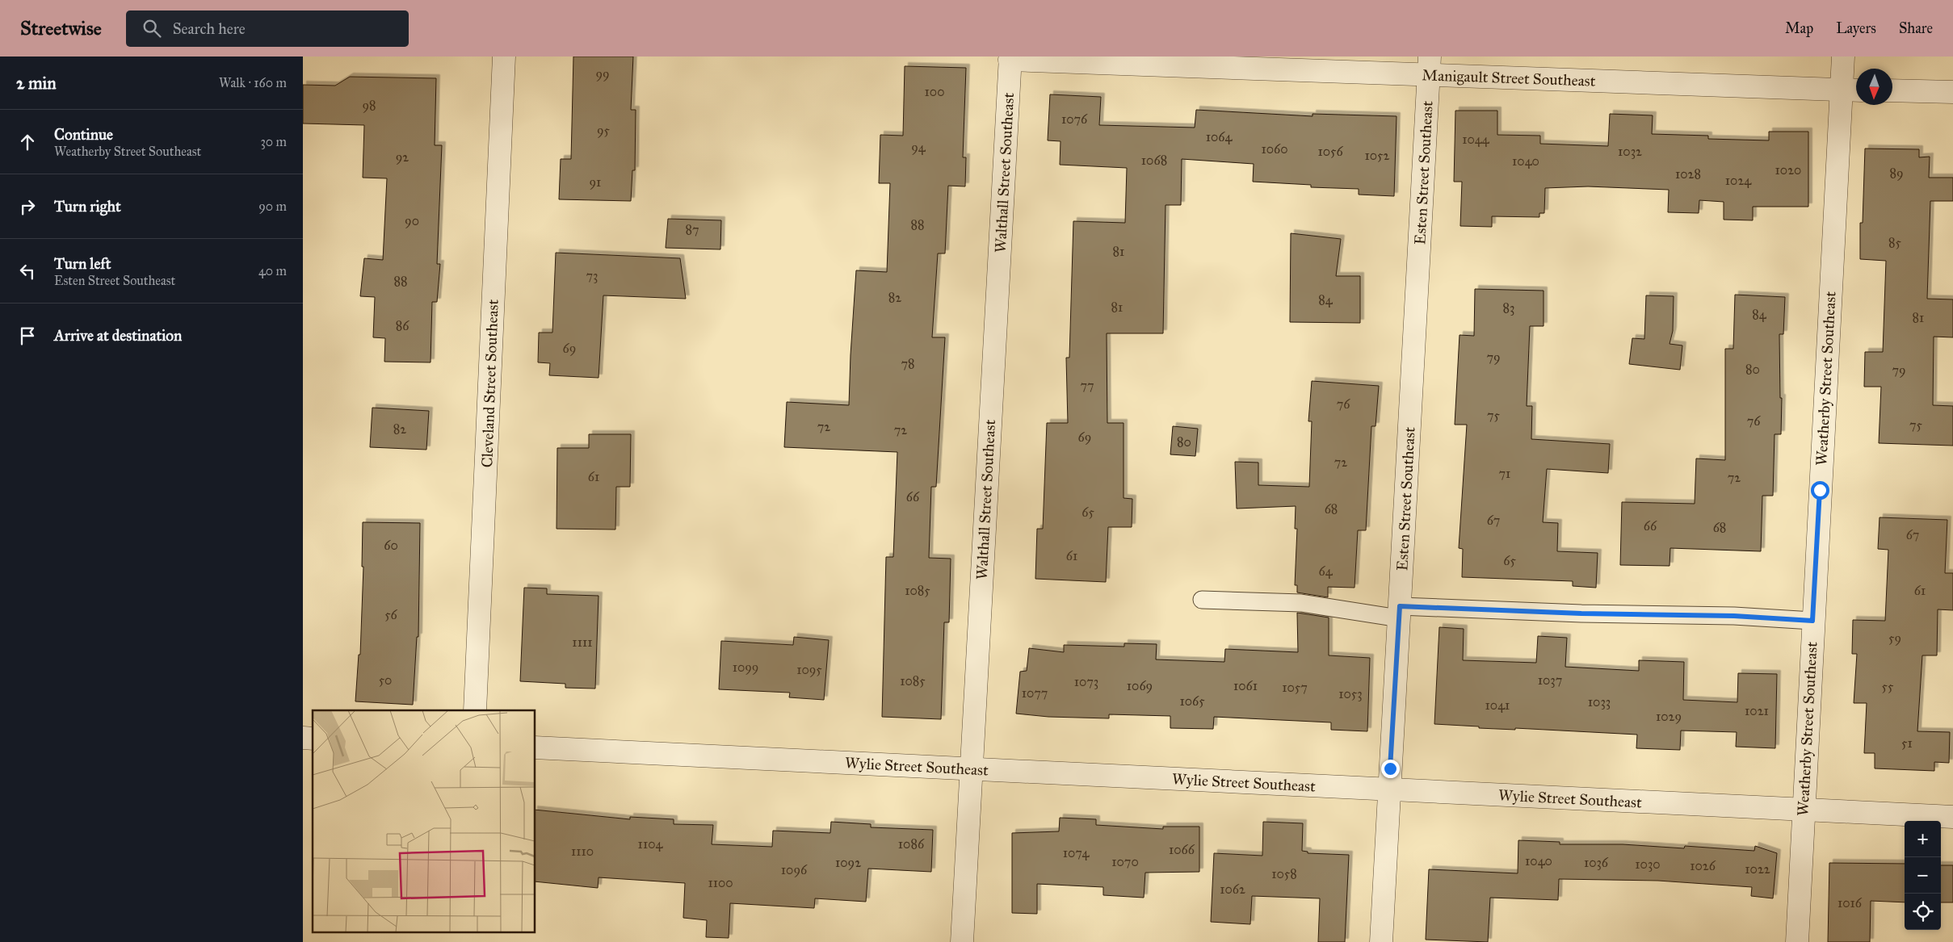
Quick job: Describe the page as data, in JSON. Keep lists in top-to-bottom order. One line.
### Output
{"streets":{"street":["Manigault Street Southeast","Walthall Street Southeast","Esten Street Southeast","Weatherby Street Southeast","Cleveland Street Southeast","Wylie Street Southeast"]},"crossings":[["Manigault Street Southeast","Walthall Street Southeast"],["Manigault Street Southeast","Esten Street Southeast"],["Manigault Street Southeast","Weatherby Street Southeast"],["Walthall Street Southeast","Wylie Street Southeast"],["Esten Street Southeast","Wylie Street Southeast"],["Weatherby Street Southeast","Wylie Street Southeast"]],"house_numbers":["99","100","98","1076","95","1064","1044","94","1060","1056","1032","1052","92","1068","1040","1020","89","1028","1024","91","90","88","87","85","81","73","88","82","84","81","83","84","81","86","69","79","78","80","79","77","76","75","76","75","72","82","72","69","80","72","71","61","72","66","68","65","67","66","68","67","60","61","65","64","1085","61","56","59","1111","1099","1095","50","1037","1085","1073","1069","1061","55","1057","1077","1053","1065","1033","1041","1021","1029","51","1104","1086","1066","1110","1074","1040","1070","1092","1036","1030","1026","1022","1096","1058","1100","1062","1016"],"north":"bottom","page":{"header":"Streetwise","search":"Search here","nav":["Map","Layers","Share"],"heading":["2 min","Walk · 160 m"],"list":[["Continue","Weatherby Street Southeast","30 m"],["Turn right","90 m"],["Turn left","Esten Street Southeast","40 m"],"Arrive at destination"],"map_buttons":["+","−"]}}
